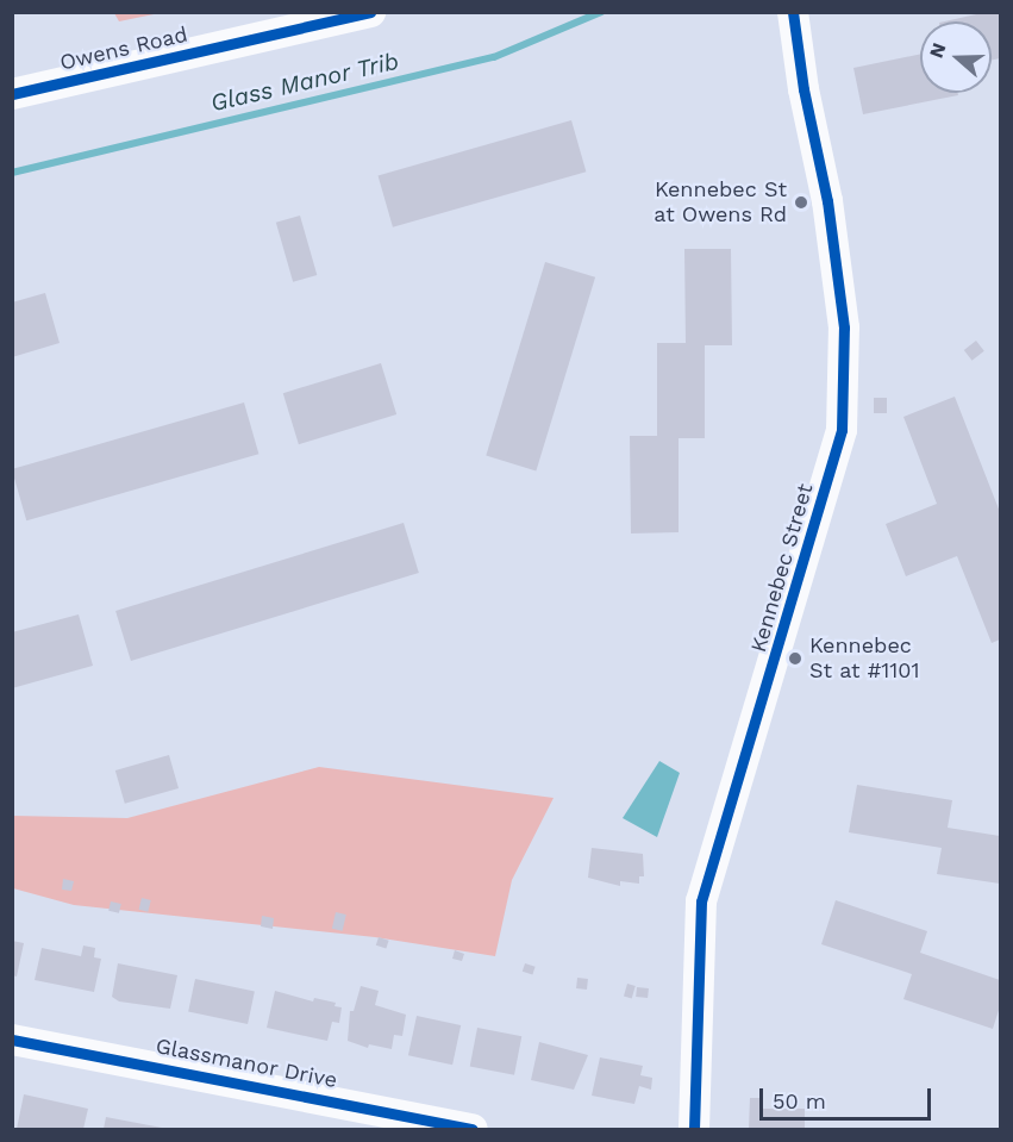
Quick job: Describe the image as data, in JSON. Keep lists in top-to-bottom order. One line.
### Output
{"streets":{"street":["Owens Road","Kennebec Street","Glassmanor Drive"]},"water":["Glass Manor Trib"],"places":["Kennebec St at Owens Rd","Kennebec St at #1101"],"scale_bar":"50 m","north":"left"}
